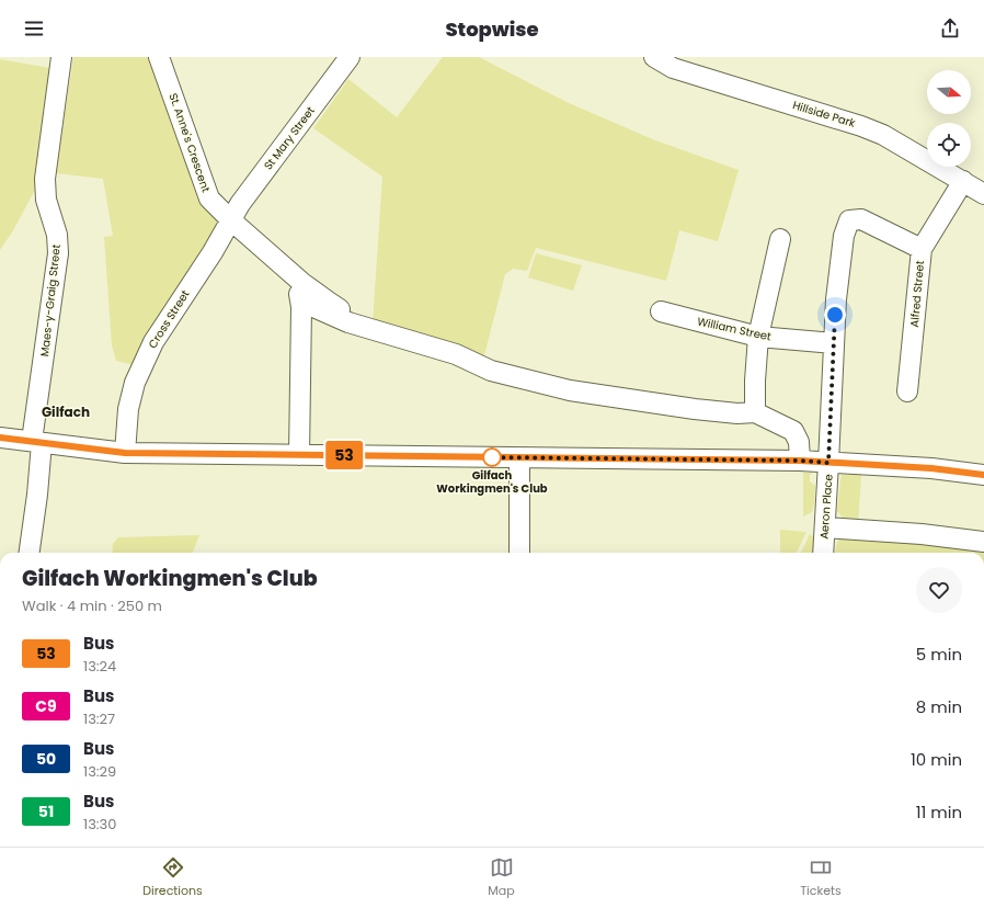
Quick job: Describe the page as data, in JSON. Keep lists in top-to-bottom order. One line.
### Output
{"streets":{"street":["Hillside Park","St Mary Street","St. Anne's Crescent","Alfred Street","Maes-y-Graig Street","Cross Street","William Street","Aeron Place"]},"crossings":[["Hillside Park","Alfred Street"],["St Mary Street","St. Anne's Crescent"],["St Mary Street","Cross Street"],["St. Anne's Crescent","Cross Street"],["Alfred Street","Aeron Place"],["William Street","Aeron Place"]],"districts":["Gilfach"],"places":["Gilfach Workingmen's Club"],"lines":["bus line 53"],"north":"right","page":{"header":"Stopwise","on_map":"53","heading":["Gilfach Workingmen's Club","Walk · 4 min · 250 m"],"list":[{"mark":"53","name":"Bus","note":"13:24","value":"5 min"},{"mark":"C9","name":"Bus","note":"13:27","value":"8 min"},{"mark":"50","name":"Bus","note":"13:29","value":"10 min"},{"mark":"51","name":"Bus","note":"13:30","value":"11 min"}],"tabs":["Directions","Map","Tickets"]}}
